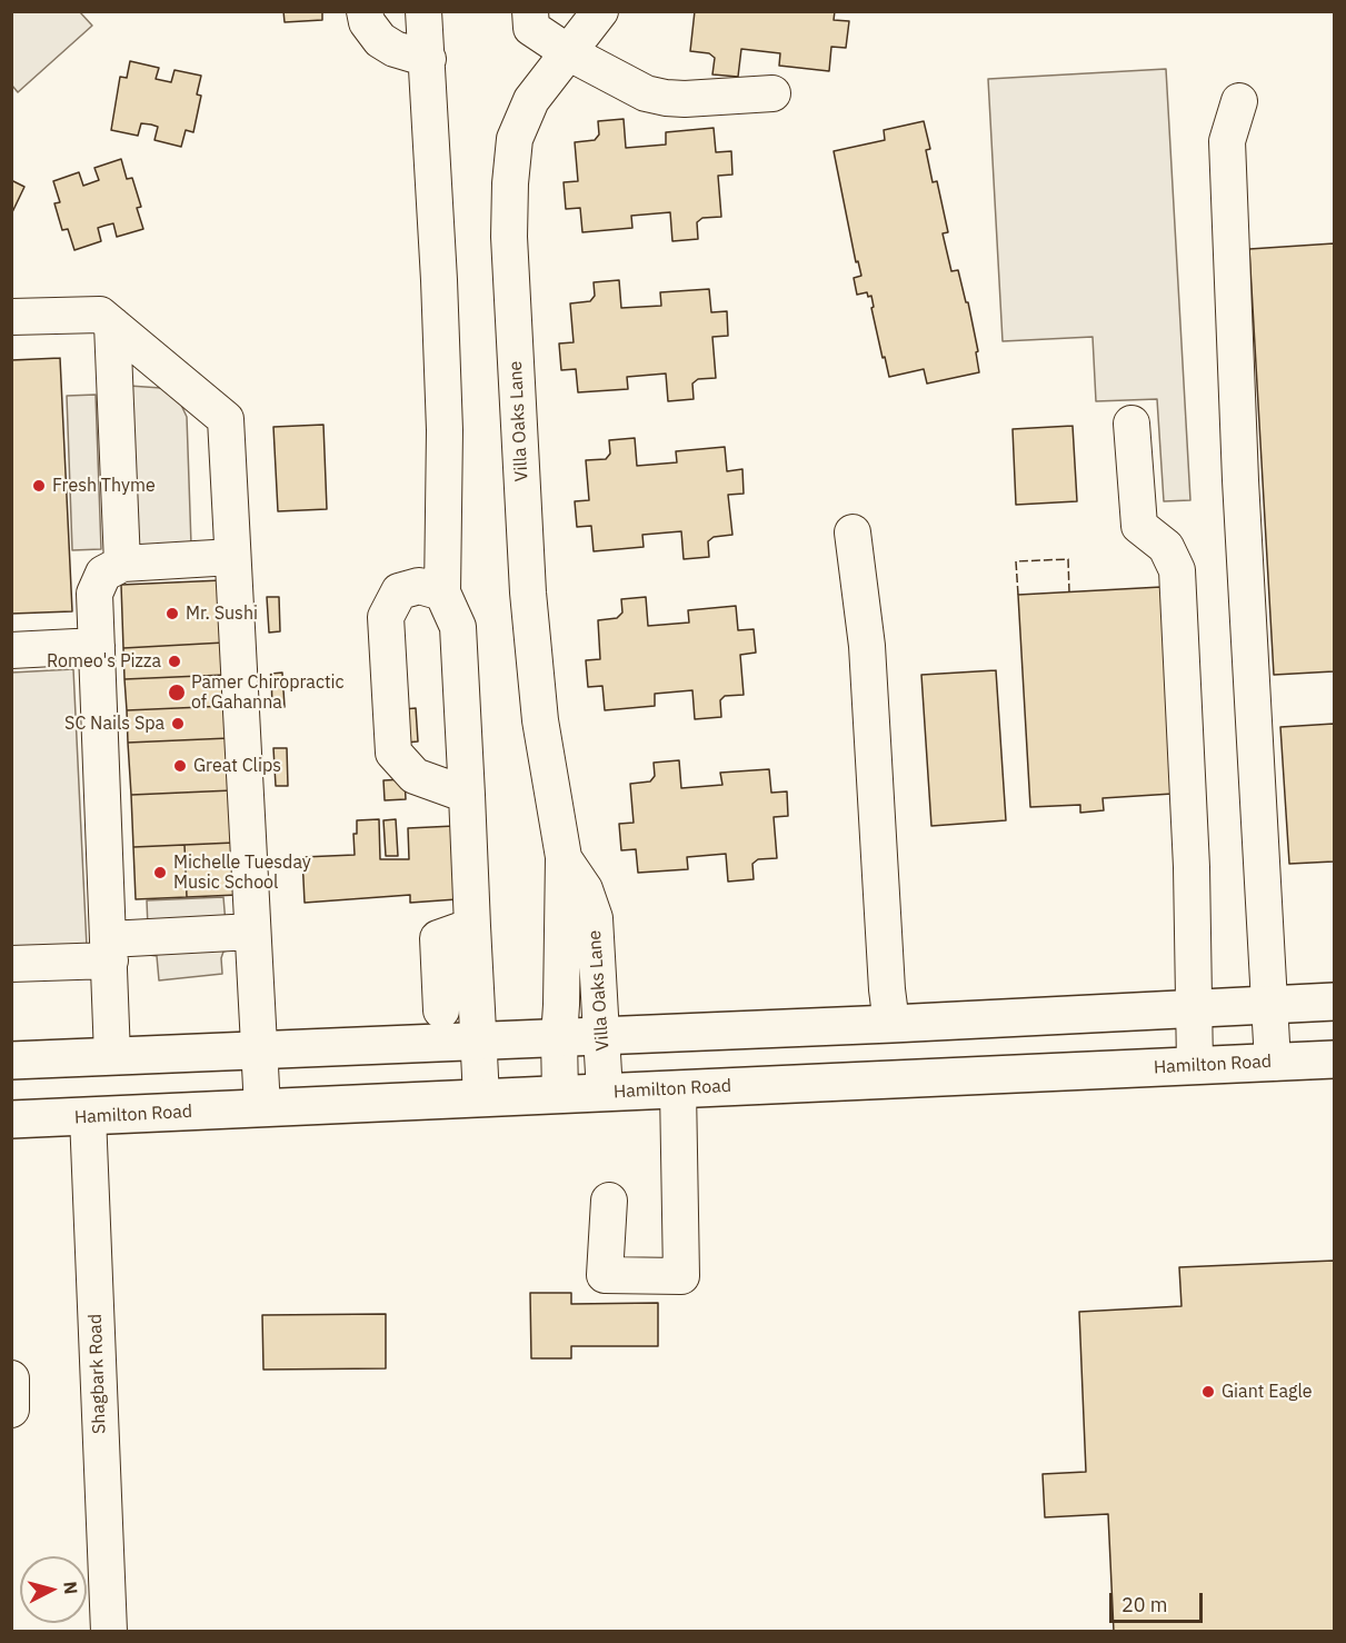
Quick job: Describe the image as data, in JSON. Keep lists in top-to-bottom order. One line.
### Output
{"streets":{"main road":["Hamilton Road"],"street":["Villa Oaks Lane","Shagbark Road"]},"crossings":[["Villa Oaks Lane","Hamilton Road"],["Hamilton Road","Shagbark Road"]],"places":["Fresh Thyme","Mr. Sushi","Romeo's Pizza","Pamer Chiropractic of Gahanna","SC Nails Spa","Great Clips","Michelle Tuesday Music School","Giant Eagle"],"scale_bar":"20 m","north":"right"}
